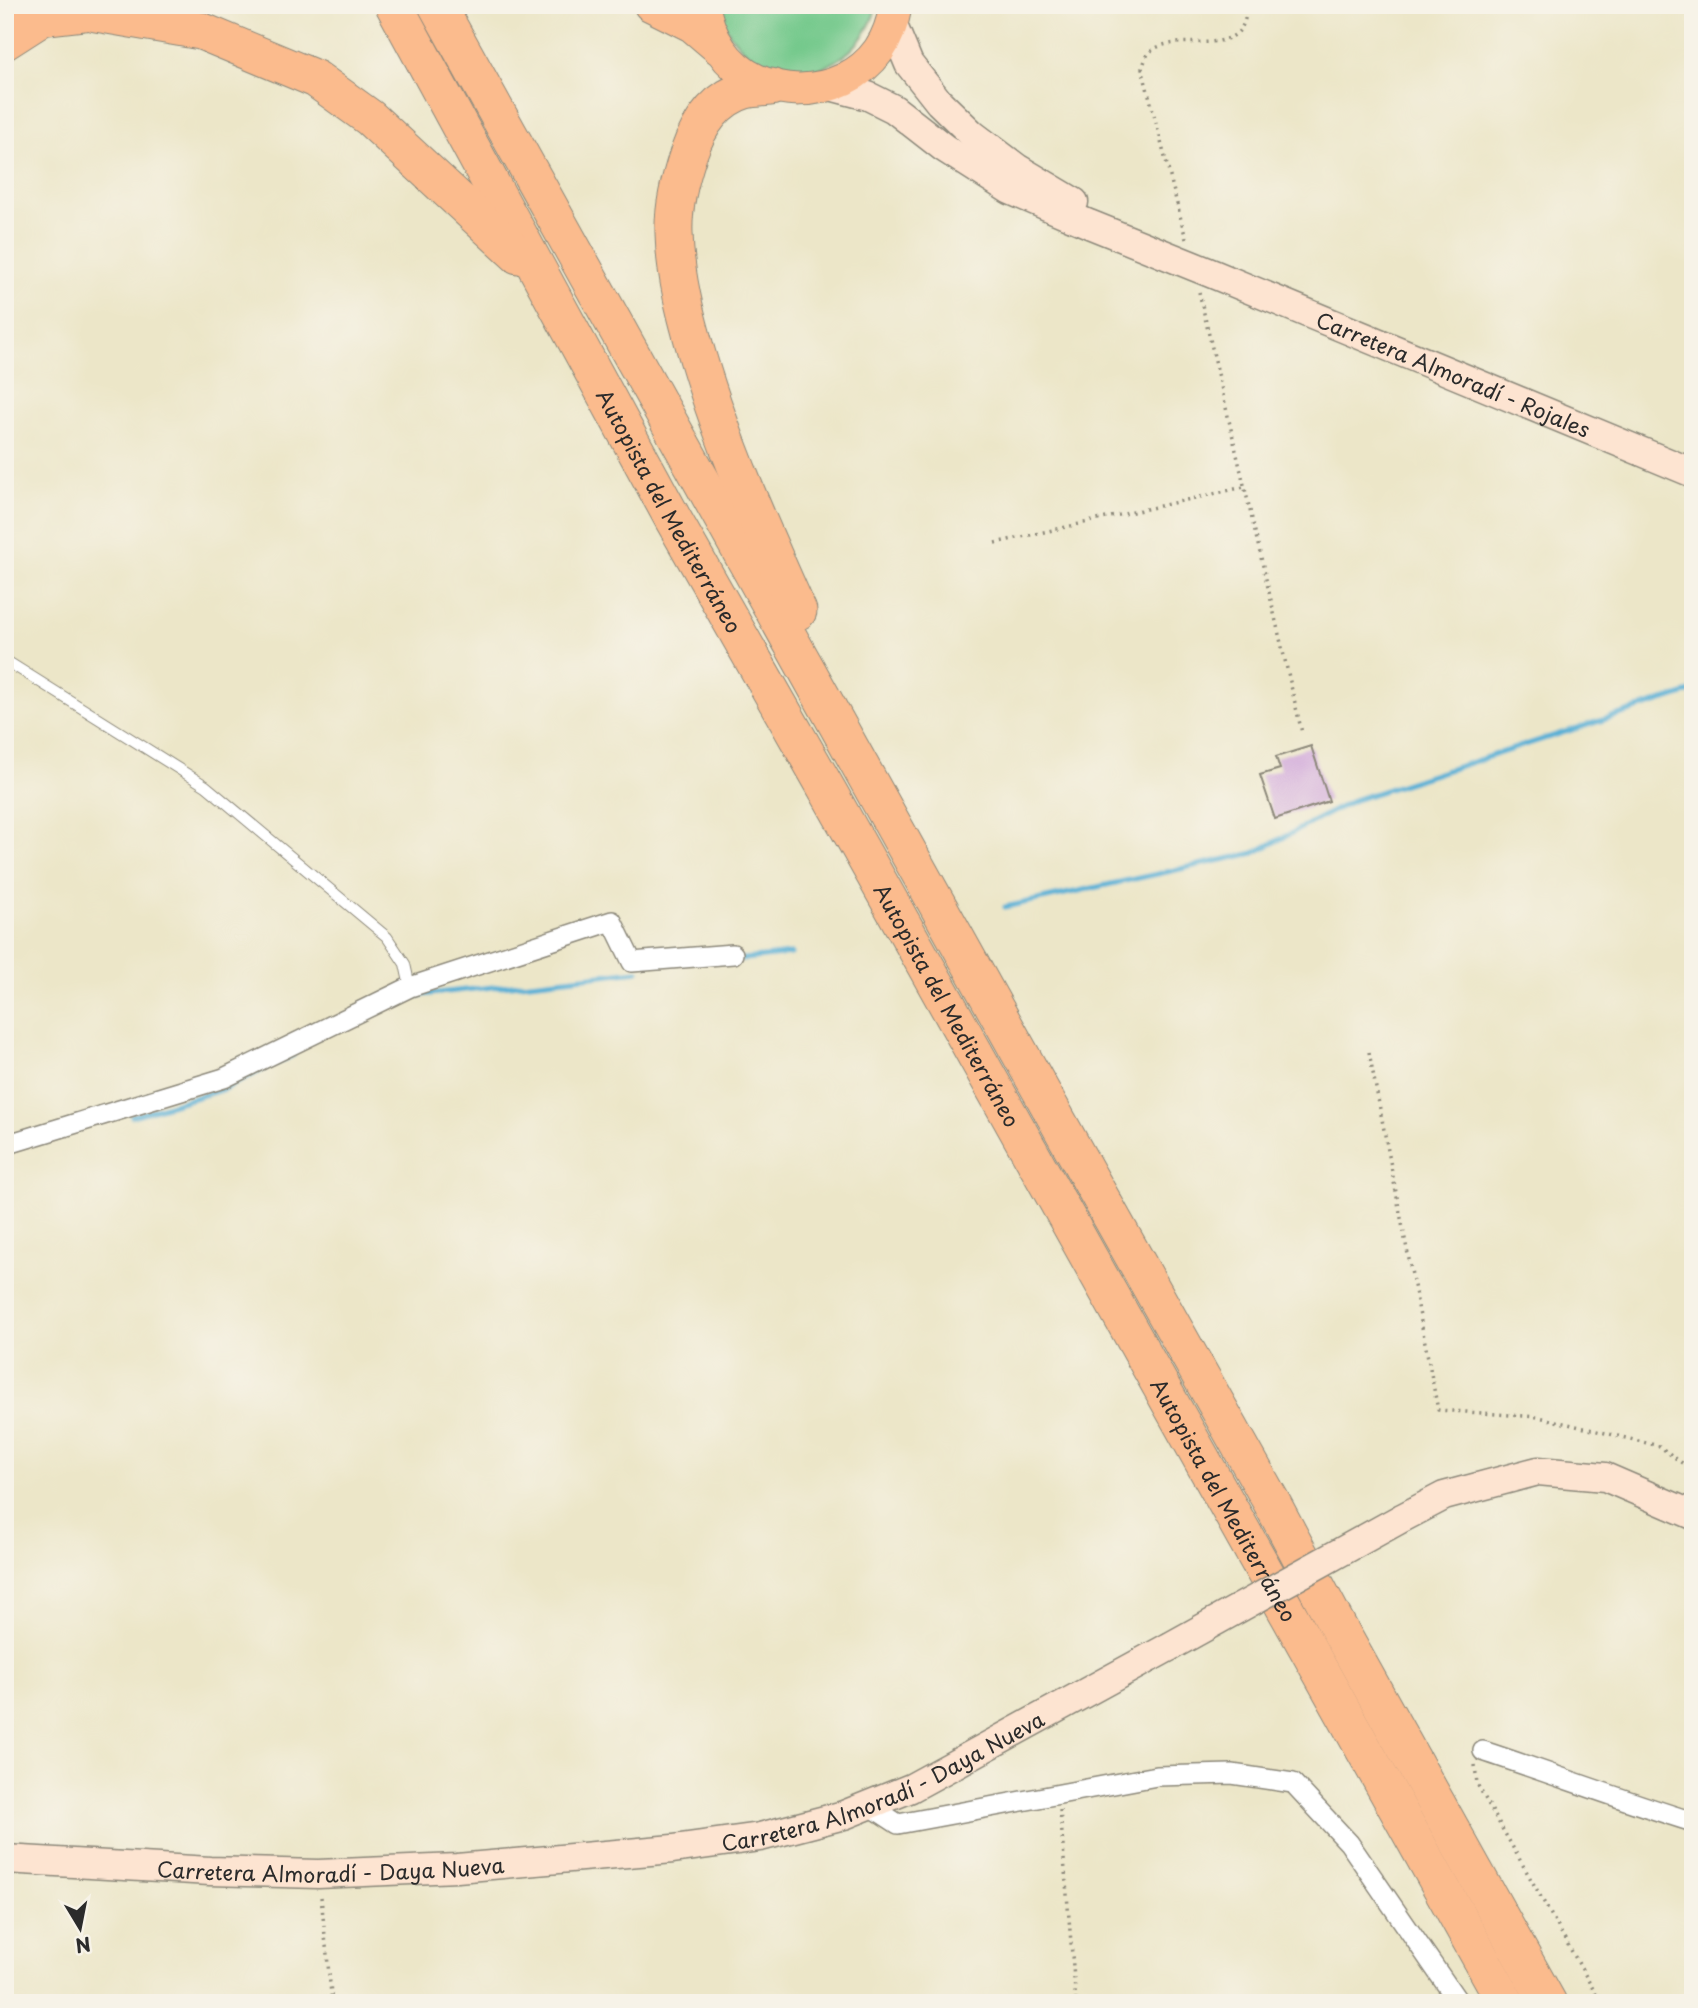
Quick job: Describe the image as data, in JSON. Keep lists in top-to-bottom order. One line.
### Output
{"streets":{"highway":["Autopista del Mediterráneo"],"street":["Carretera Almoradí - Rojales","Carretera Almoradí - Daya Nueva"]},"north":"bottom"}
